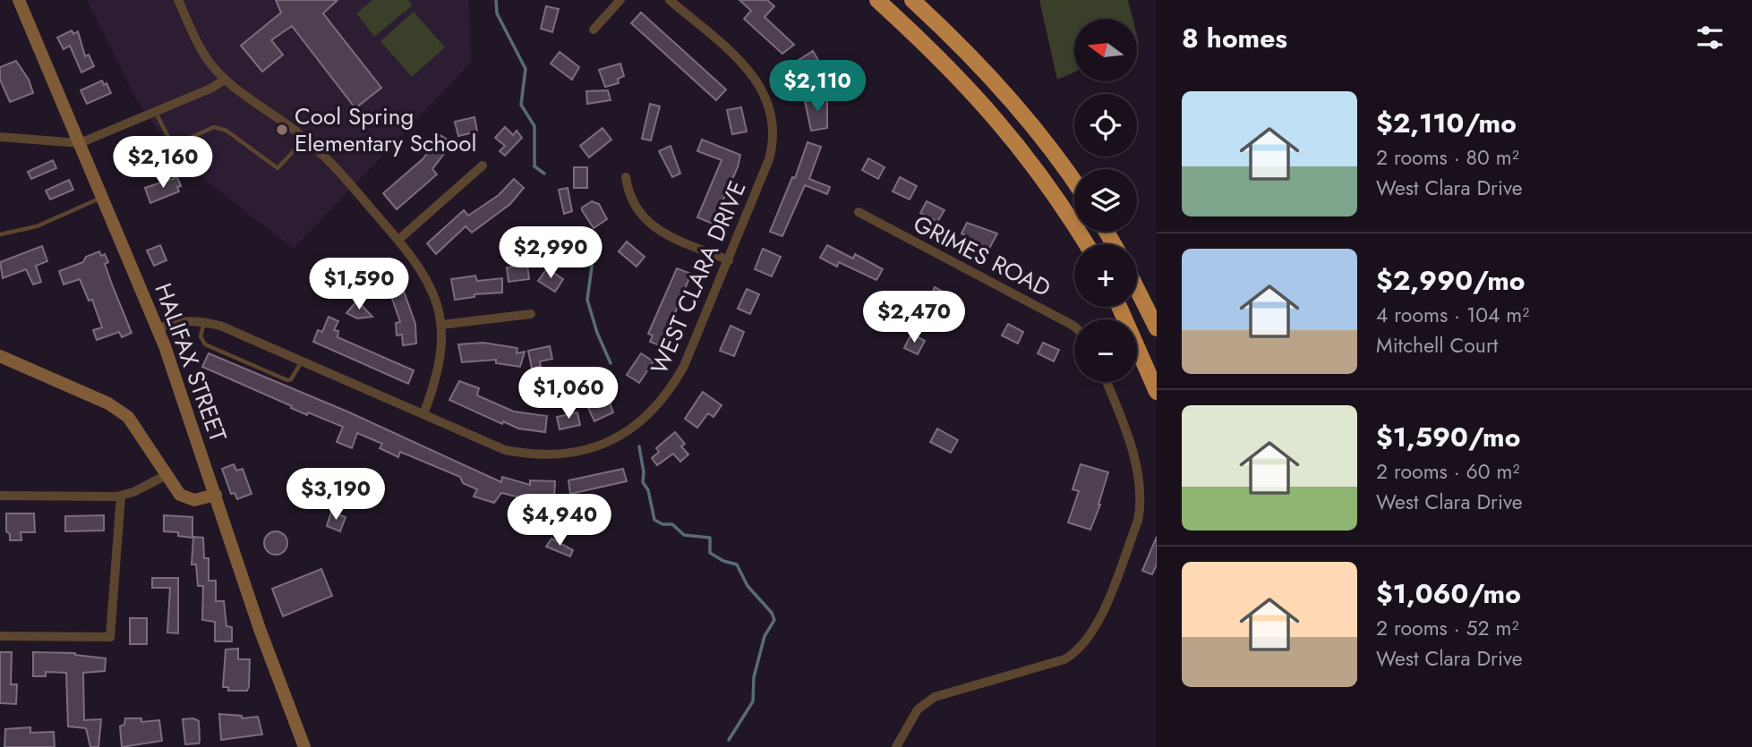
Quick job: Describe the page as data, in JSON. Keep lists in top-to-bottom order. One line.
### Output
{"streets":{"main road":["HALIFAX STREET"],"street":["GRIMES ROAD","WEST CLARA DRIVE"]},"crossings":[["WEST CLARA DRIVE","HALIFAX STREET"]],"places":["Cool Spring Elementary School"],"north":"left","page":{"heading":"8 homes","map_buttons":["+","−"],"price":["$2,110","$2,160","$2,990","$1,590","$2,470","$1,060","$3,190","$4,940"],"list":[{"name":"$2,110/mo","note":"2 rooms · 80 m² · West Clara Drive"},{"name":"$2,990/mo","note":"4 rooms · 104 m² · Mitchell Court"},{"name":"$1,590/mo","note":"2 rooms · 60 m² · West Clara Drive"},{"name":"$1,060/mo","note":"2 rooms · 52 m² · West Clara Drive"}]}}
